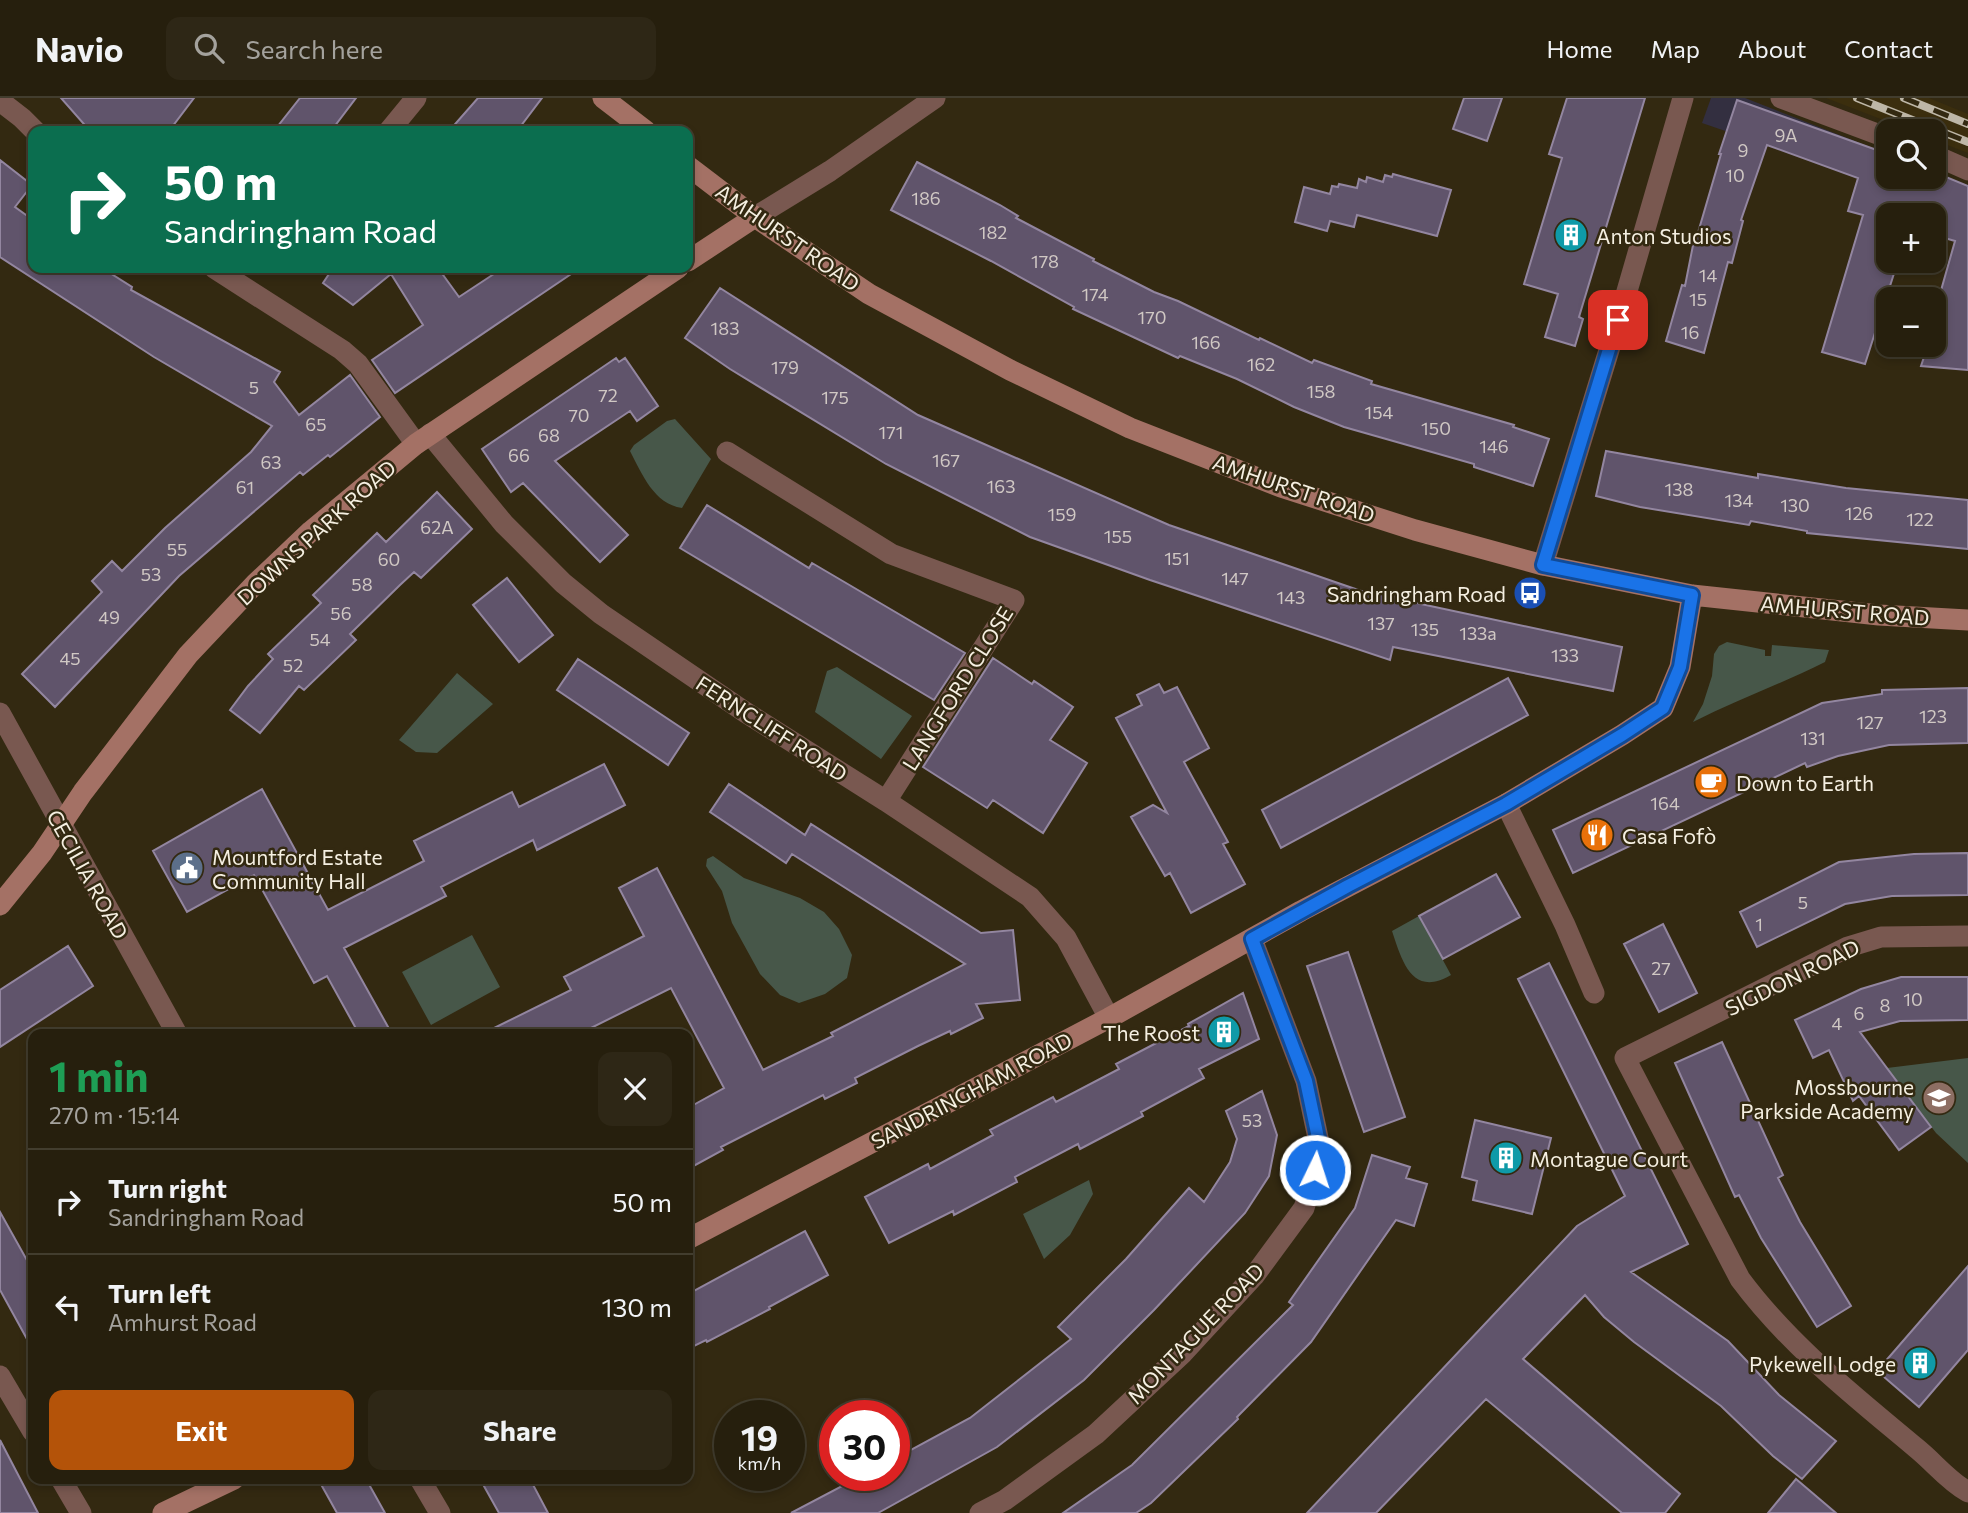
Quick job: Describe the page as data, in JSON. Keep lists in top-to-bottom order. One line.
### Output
{"streets":{"street":["AMHURST ROAD","DOWNS PARK ROAD","LANGFORD CLOSE","FERNCLIFF ROAD","CECILIA ROAD","SIGDON ROAD","SANDRINGHAM ROAD","MONTAGUE ROAD"]},"crossings":[["AMHURST ROAD","SANDRINGHAM ROAD"],["DOWNS PARK ROAD","FERNCLIFF ROAD"],["DOWNS PARK ROAD","CECILIA ROAD"],["LANGFORD CLOSE","FERNCLIFF ROAD"],["FERNCLIFF ROAD","SANDRINGHAM ROAD"],["SANDRINGHAM ROAD","MONTAGUE ROAD"]],"places":{"building":["Anton Studios","The Roost","Montague Court","Pykewell Lodge"],"bus stop":["Sandringham Road"],"cafe":["Down to Earth"],"restaurant":["Casa Fofò"],"public building":["Mountford Estate Community Hall"],"school or university":["Mossbourne Parkside Academy"]},"house_numbers":["9A","9","10","186","182","178","14","174","15","170","183","16","166","162","179","5","158","72","175","154","70","65","150","171","68","146","66","167","63","163","61","138","134","130","126","159","122","62A","155","55","151","60","53","147","58","143","56","49","137","135","133a","54","133","45","52","123","127","131","164","5","1","27","10","8","6","4","53"],"page":{"header":"Navio","search":"Search here","nav":["Home","Map","About","Contact"],"map_buttons":["+","−"],"turn":["50 m","Sandringham Road"],"heading":["1 min","270 m · 15:14"],"list":[{"name":"Turn right","note":"Sandringham Road","value":"50 m"},{"name":"Turn left","note":"Amhurst Road","value":"130 m"}],"buttons":["Exit","Share"],"speed":"19 km/h","limit":"30"}}
